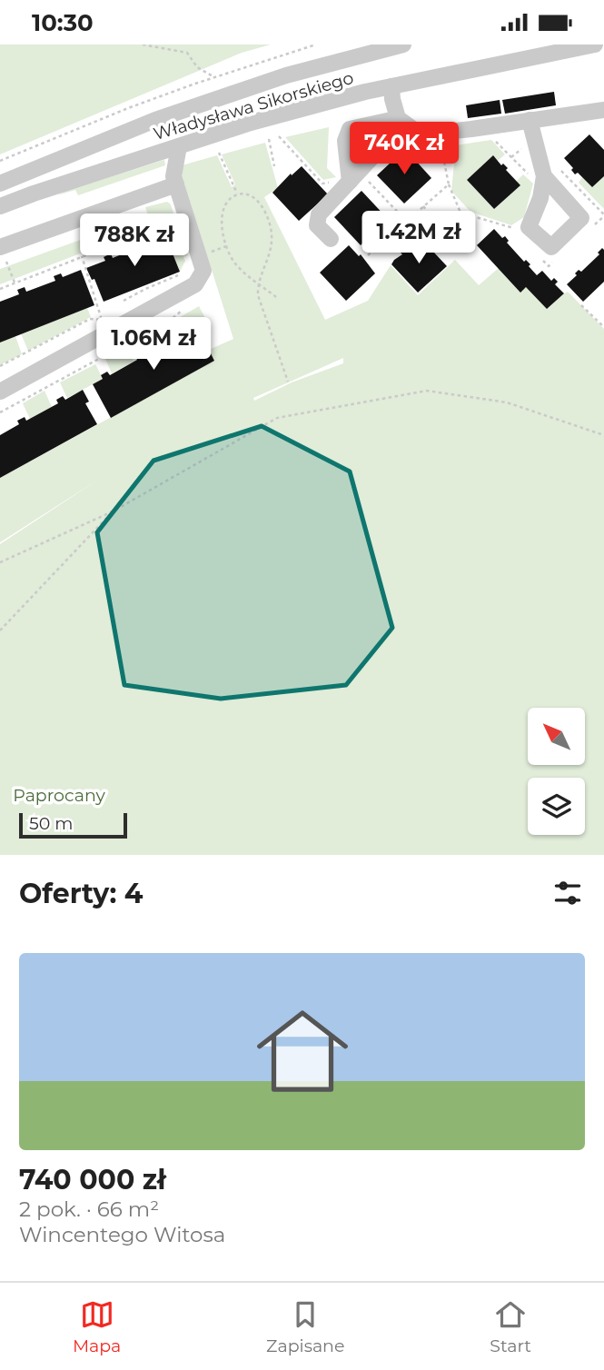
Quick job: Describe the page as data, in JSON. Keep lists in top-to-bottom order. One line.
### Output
{"streets":{"street":["Władysława Sikorskiego"]},"parks":["Paprocany"],"scale_bar":"50 m","north":"top left","page":{"status":"10:30","price":["740K zł","1.42M zł","788K zł","1.06M zł"],"scale":"50 m","heading":"Oferty: 4","list":[{"name":"740 000 zł","note":"2 pok. · 66 m² · Wincentego Witosa"}],"tabs":["Mapa","Zapisane","Start"]}}
